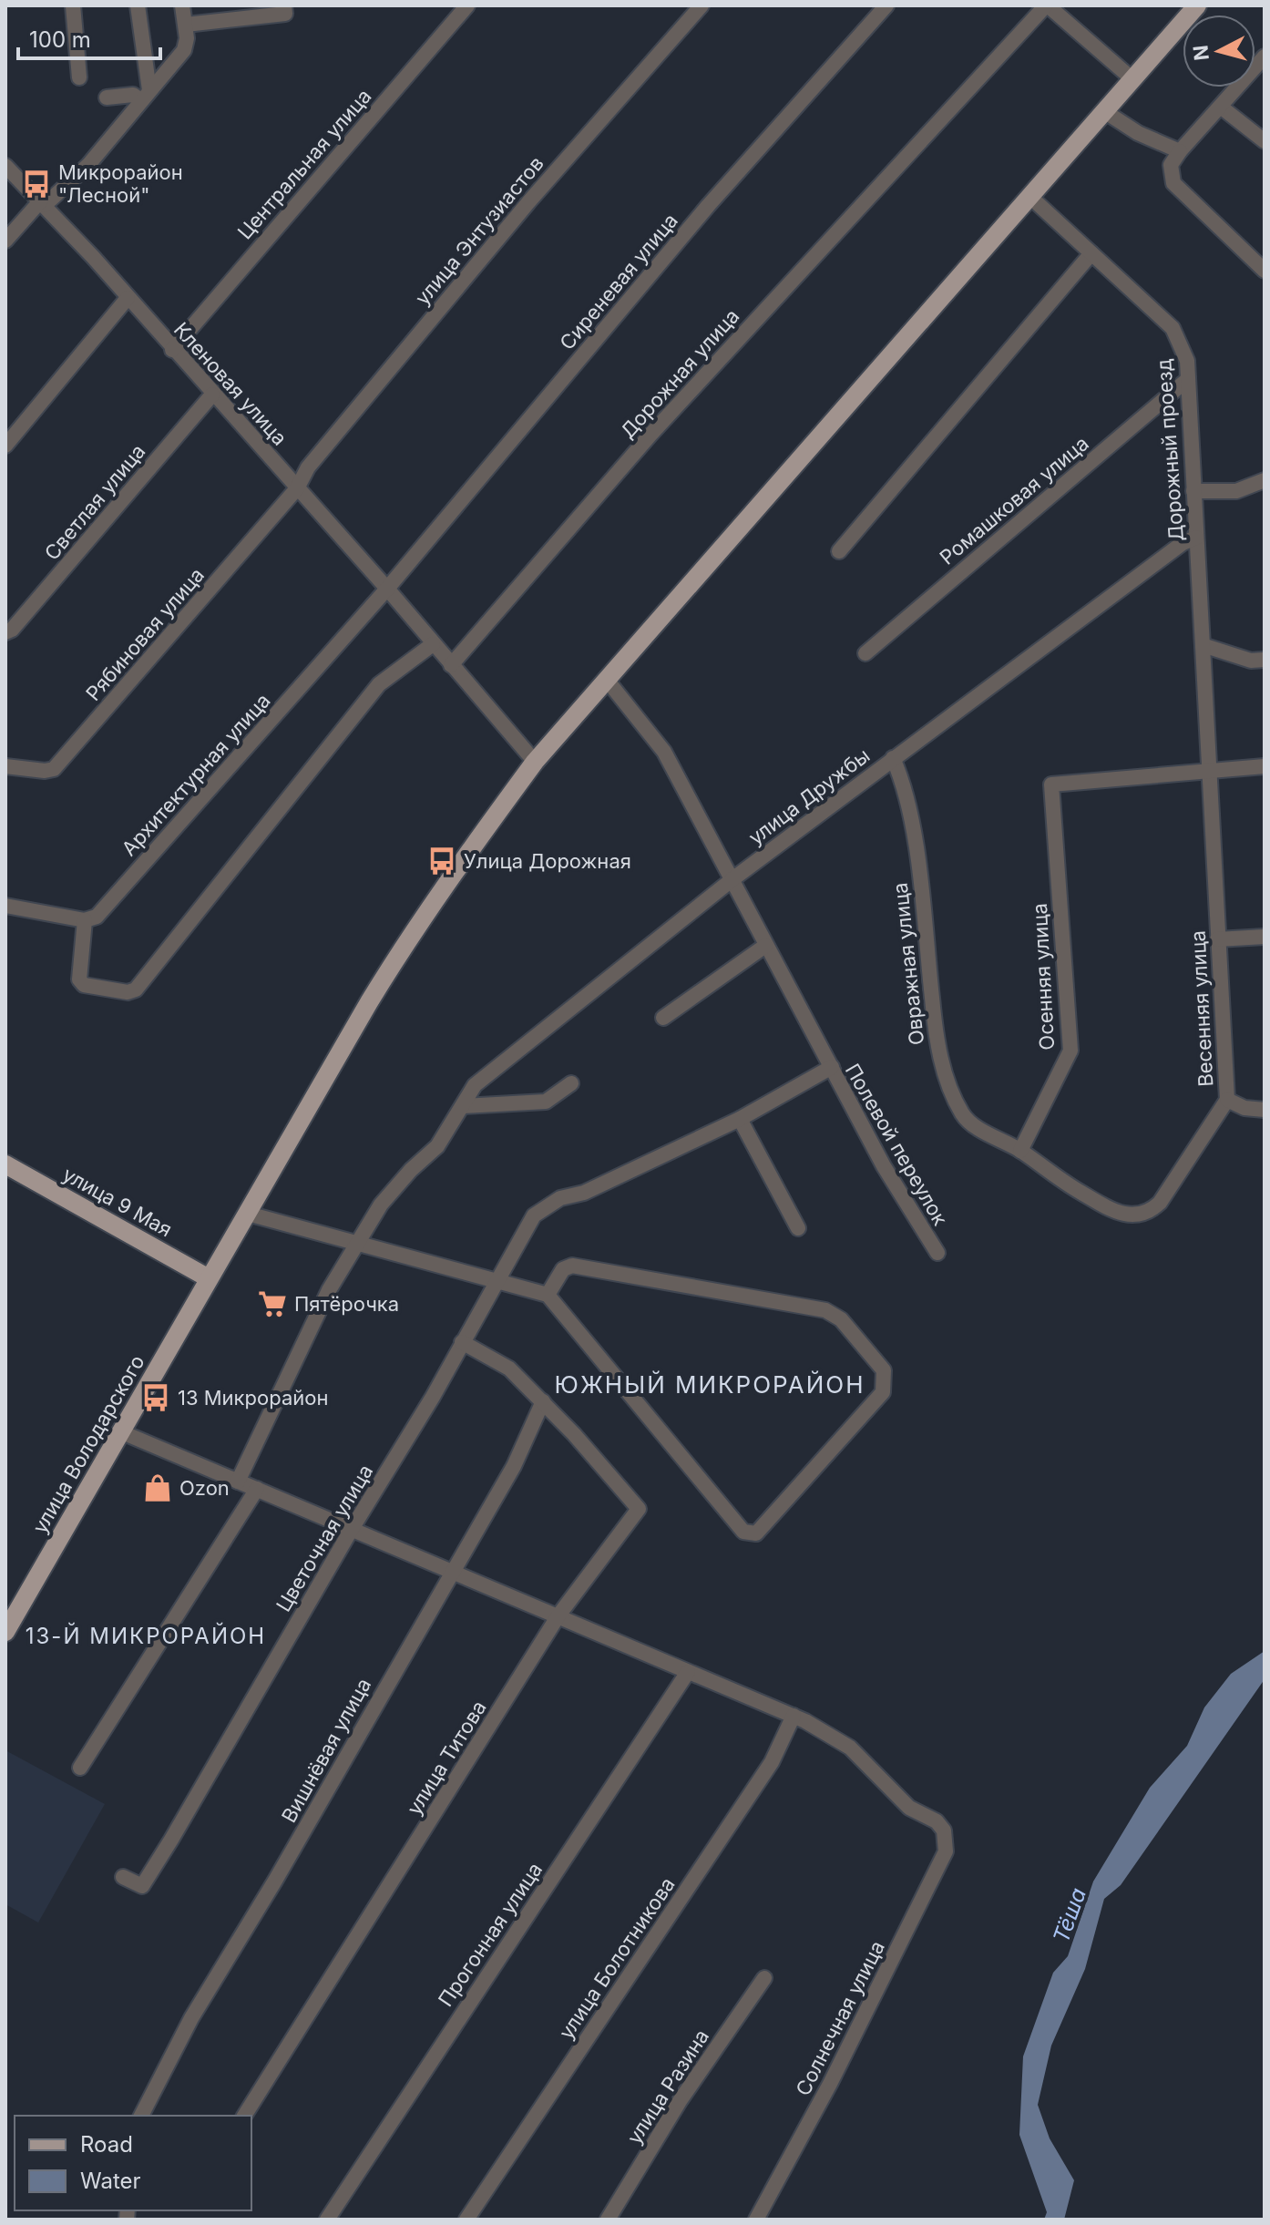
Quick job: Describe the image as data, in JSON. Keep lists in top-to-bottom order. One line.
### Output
{"streets":{"main road":["улица 9 Мая","улица Володарского"],"street":["Центральная улица","улица Энтузиастов","Сиреневая улица","Дорожная улица","Кленовая улица","Дорожный проезд","Ромашковая улица","Светлая улица","Рябиновая улица","Архитектурная улица","улица Дружбы","Овражная улица","Осенняя улица","Весенняя улица","Полевой переулок","Цветочная улица","Вишнёвая улица","улица Титова","Прогонная улица","улица Болотникова","Солнечная улица","улица Разина"]},"crossings":[["Центральная улица","Кленовая улица"],["улица Энтузиастов","Кленовая улица"],["улица Энтузиастов","Рябиновая улица"],["Сиреневая улица","Кленовая улица"],["Сиреневая улица","Архитектурная улица"],["Дорожная улица","Кленовая улица"],["Кленовая улица","Светлая улица"],["Кленовая улица","Рябиновая улица"],["Кленовая улица","Архитектурная улица"],["Кленовая улица","улица Володарского"],["Дорожный проезд","Ромашковая улица"],["Дорожный проезд","улица Дружбы"],["Дорожный проезд","Осенняя улица"],["Дорожный проезд","Весенняя улица"],["Дорожный проезд","улица Володарского"],["улица Дружбы","Овражная улица"],["Овражная улица","Осенняя улица"],["Овражная улица","Весенняя улица"],["Осенняя улица","Весенняя улица"],["Полевой переулок","Цветочная улица"],["улица 9 Мая","улица Володарского"],["Вишнёвая улица","улица Титова"],["улица Болотникова","Солнечная улица"]],"districts":["ЮЖНЫЙ МИКРОРАЙОН","13-Й МИКРОРАЙОН"],"water":["Тёша"],"places":{"bus stop":["Микрорайон \"Лесной\"","Улица Дорожная","13 Микрорайон"],"supermarket":["Пятёрочка"],"shop":["Ozon"]},"legend":["Road","Water"],"scale_bar":"100 m","north":"left"}
